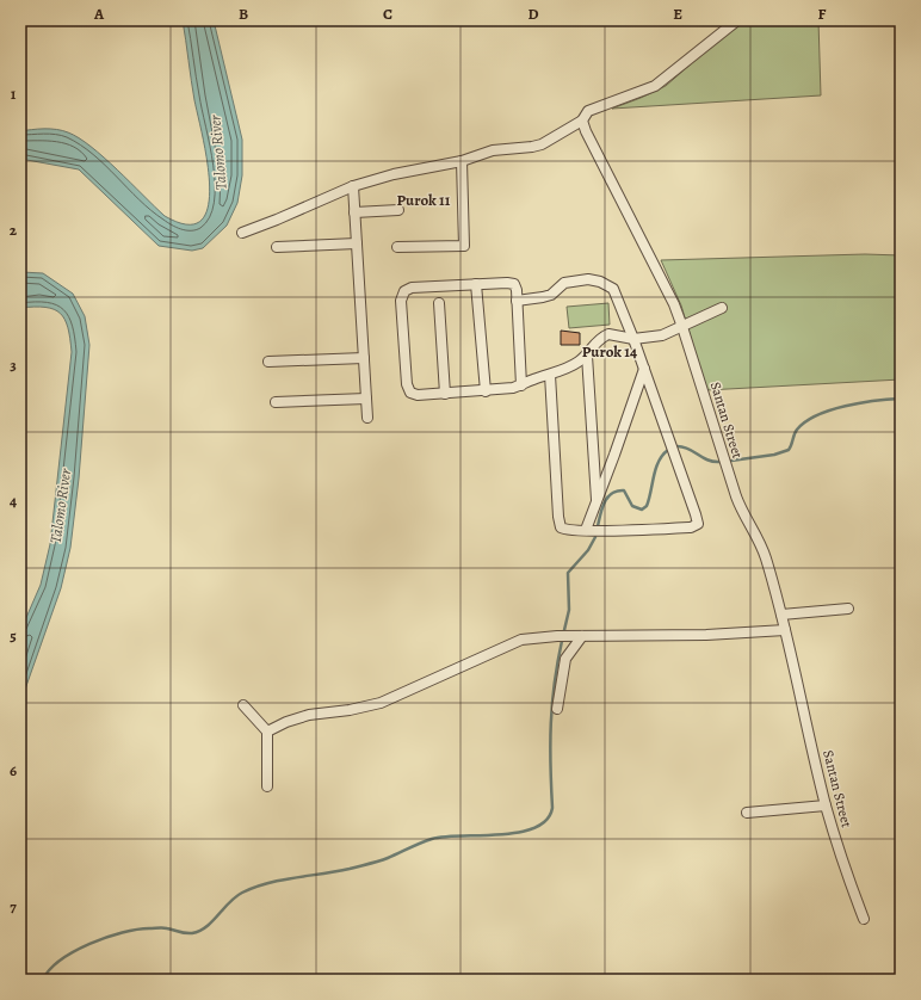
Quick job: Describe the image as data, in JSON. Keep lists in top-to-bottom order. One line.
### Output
{"streets":{"street":["Santan Street"]},"districts":["Purok 11","Purok 14"],"water":["Talomo River"],"grid":{"columns":["A","B","C","D","E","F"],"rows":["1","2","3","4","5","6","7"]}}
